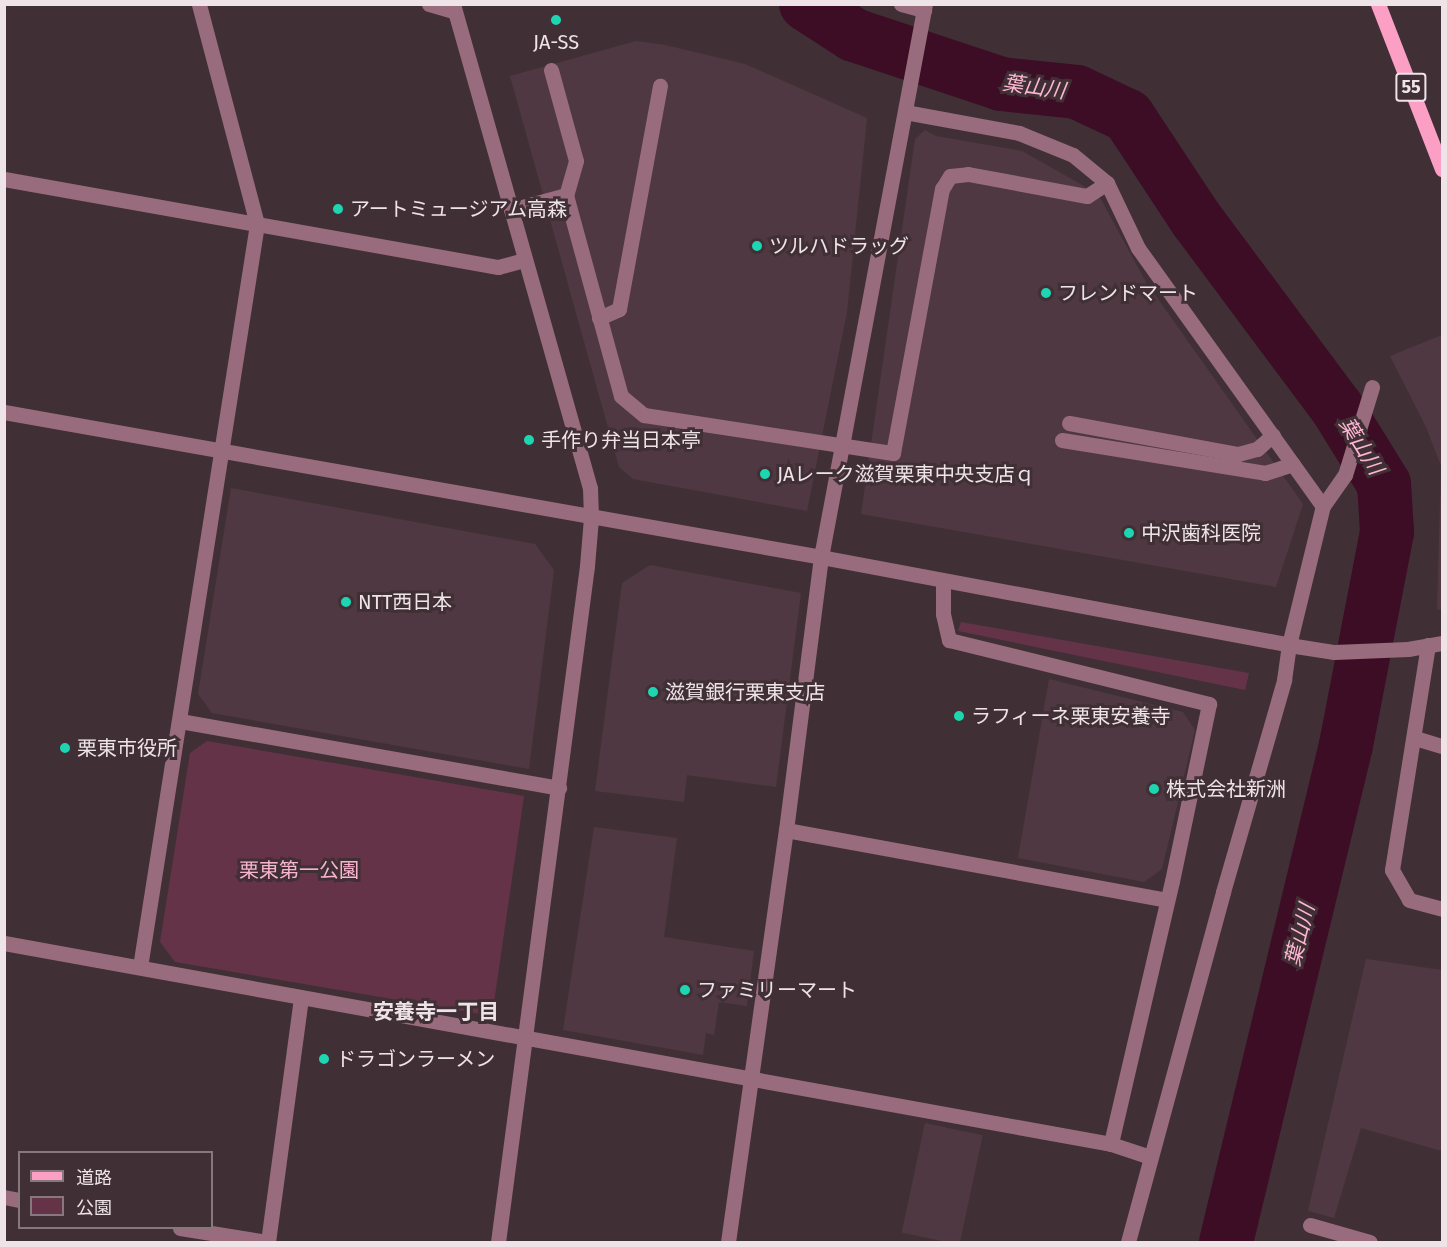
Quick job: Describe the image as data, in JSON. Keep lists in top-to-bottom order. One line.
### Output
{"streets":{"main road":["55"]},"districts":["安養寺一丁目"],"water":["葉山川"],"parks":["栗東第一公園"],"places":["JA-SS","アートミュージアム高森","ツルハドラッグ","フレンドマート","手作り弁当日本亭","JAレーク滋賀栗東中央支店ｑ","中沢歯科医院","NTT西日本","滋賀銀行栗東支店","ラフィーネ栗東安養寺","栗東市役所","株式会社新洲","ファミリーマート","ドラゴンラーメン"],"legend":["道路","公園"]}
